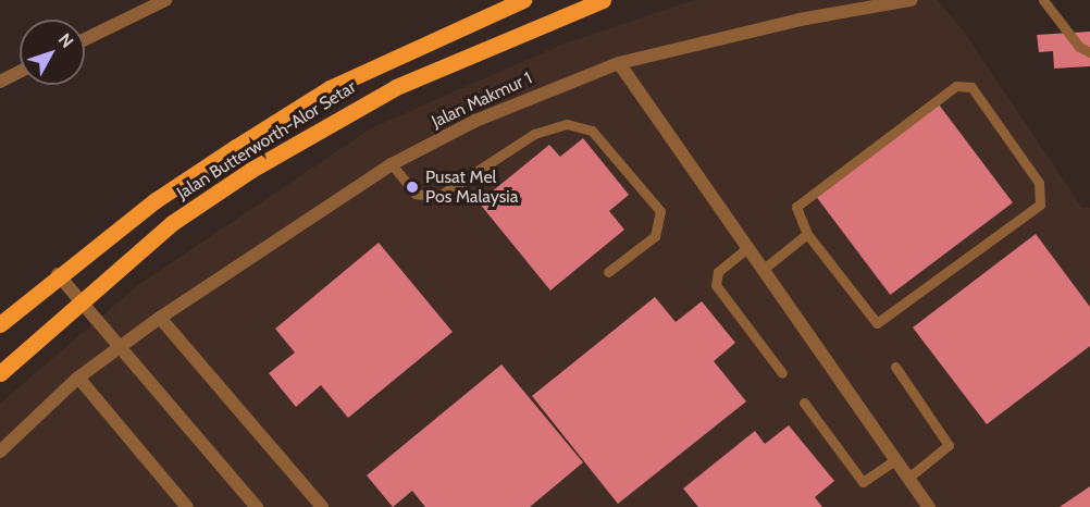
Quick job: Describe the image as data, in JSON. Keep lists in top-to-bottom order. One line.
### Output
{"streets":{"main road":["Jalan Butterworth-Alor Setar"],"street":["Jalan Makmur 1"]},"places":["Pusat Mel Pos Malaysia"],"north":"top right"}
